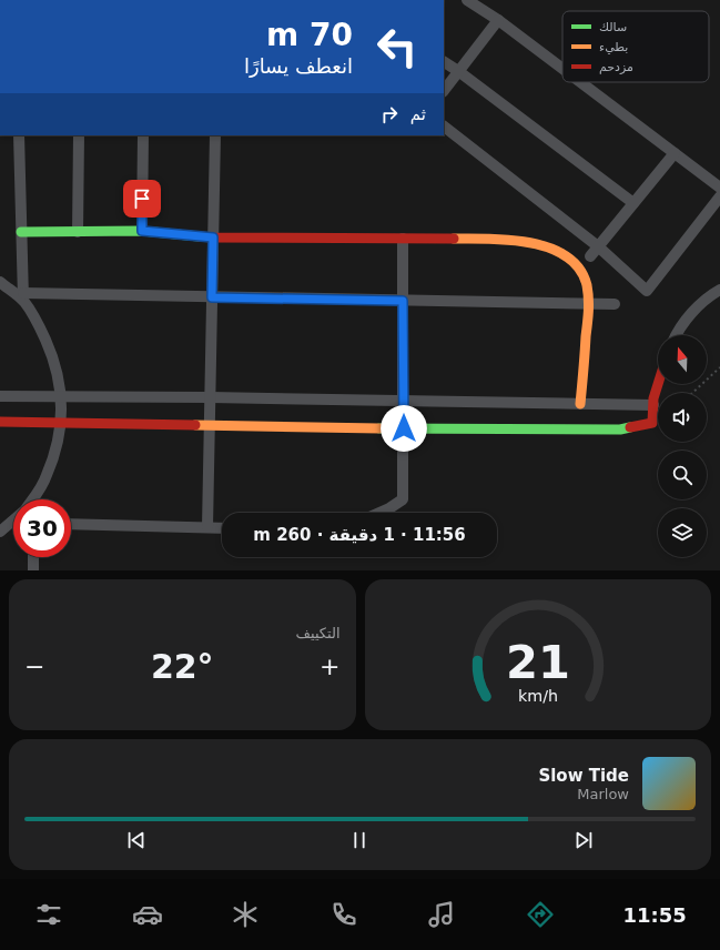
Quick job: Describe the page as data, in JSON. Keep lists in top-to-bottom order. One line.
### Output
{"legend":["سالك","بطيء","مزدحم"],"north":"top","page":{"turn":["70 m","انعطف يسارًا"],"then":"ثم","limit":"30","trip":"11:56 · 1 دقيقة · 260 m","tile":"التكييف","heat":["−","22°","+"],"song":["Slow Tide","Marlow"],"tabs":"11:55","gauge":["21","km/h"]}}
